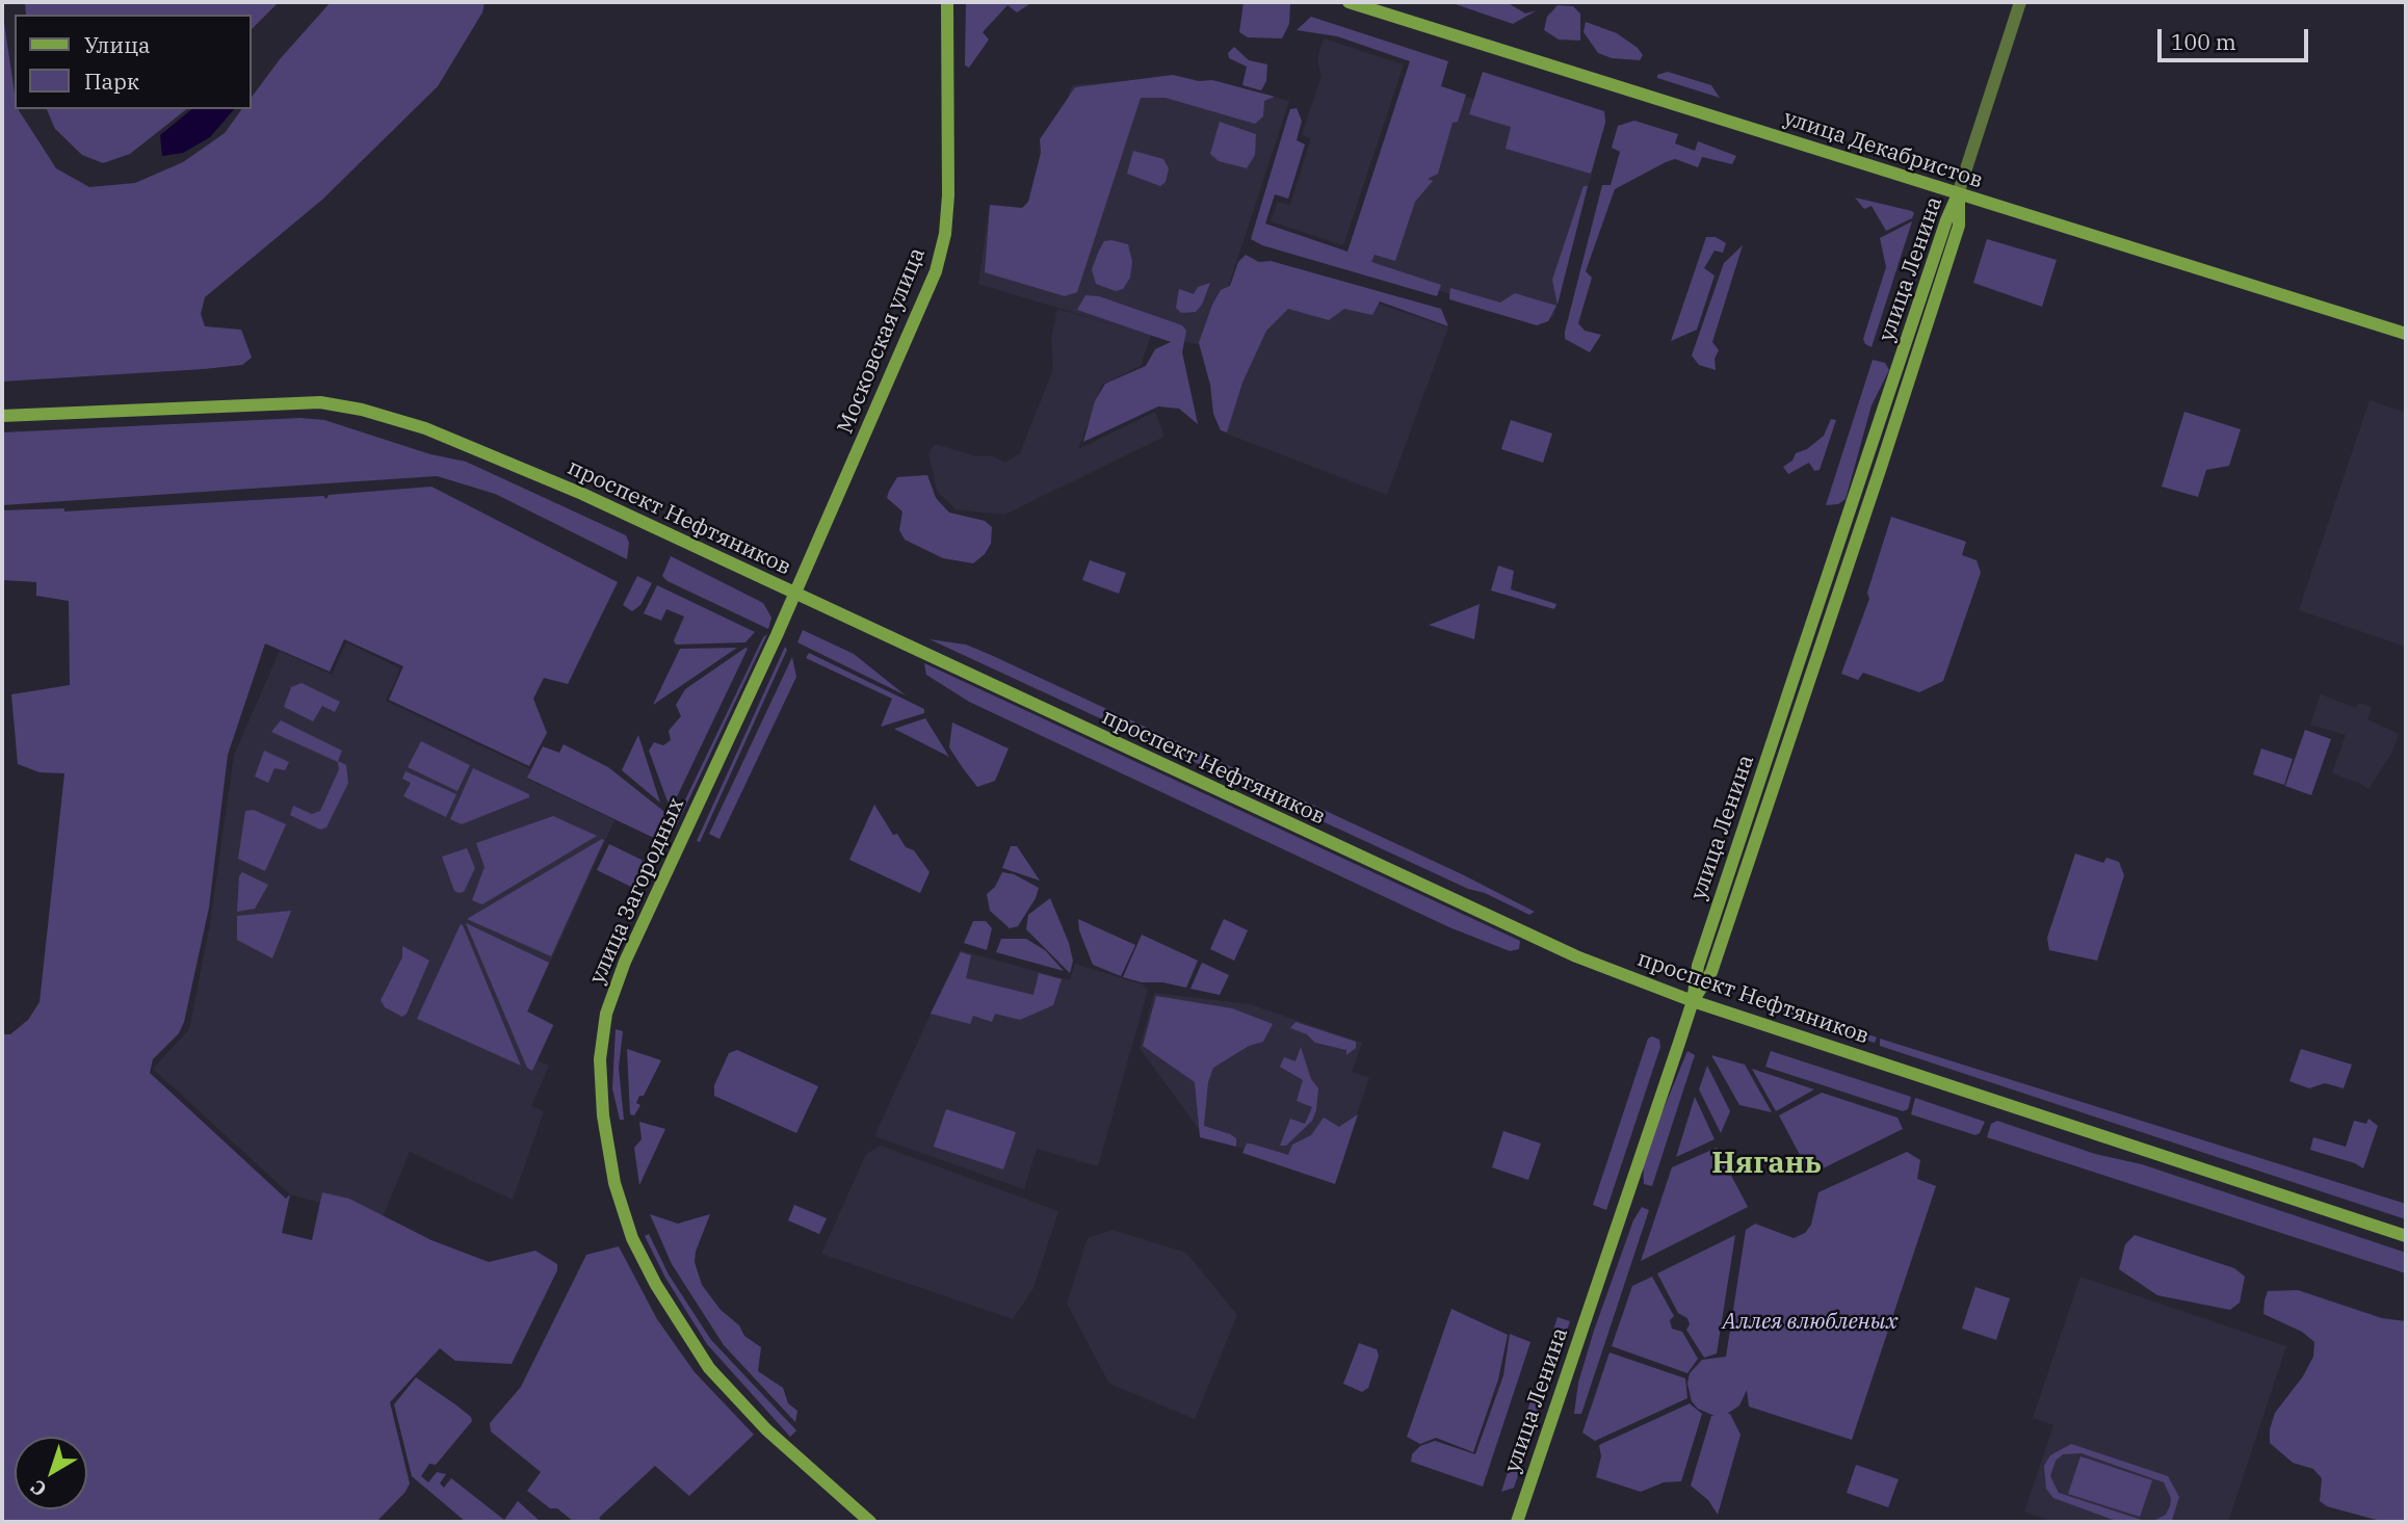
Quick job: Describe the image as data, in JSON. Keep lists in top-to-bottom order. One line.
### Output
{"streets":{"main road":["улица Декабристов","улица Ленина","Московская улица","проспект Нефтяников","улица Загородных"]},"crossings":[["улица Декабристов","улица Ленина"],["улица Ленина","проспект Нефтяников"],["Московская улица","проспект Нефтяников"],["Московская улица","улица Загородных"],["проспект Нефтяников","улица Загородных"]],"districts":["Нягань"],"parks":["Аллея влюбленых"],"legend":["Улица","Парк"],"scale_bar":"100 m","north":"bottom left"}
